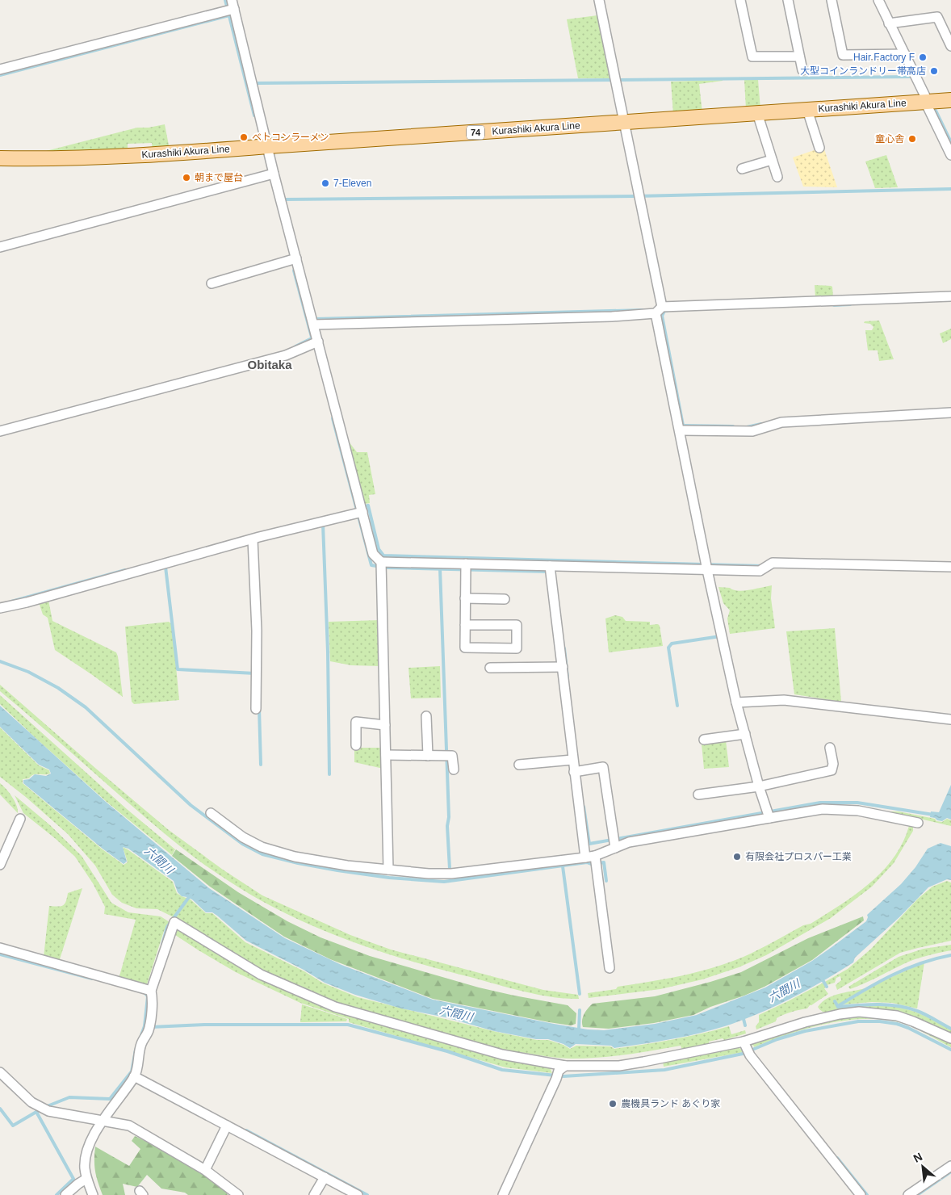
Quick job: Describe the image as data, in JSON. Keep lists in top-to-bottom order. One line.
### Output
{"streets":{"main road":["Kurashiki Akura Line","74"]},"districts":["Obitaka"],"water":["六間川"],"places":["Hair Factory F","大型コインランドリー帯高店","ベトコンラーメン","童心舎","朝まで屋台","7-Eleven","有限会社プロスパー工業","農機具ランド あぐり家"],"north":"top left"}
